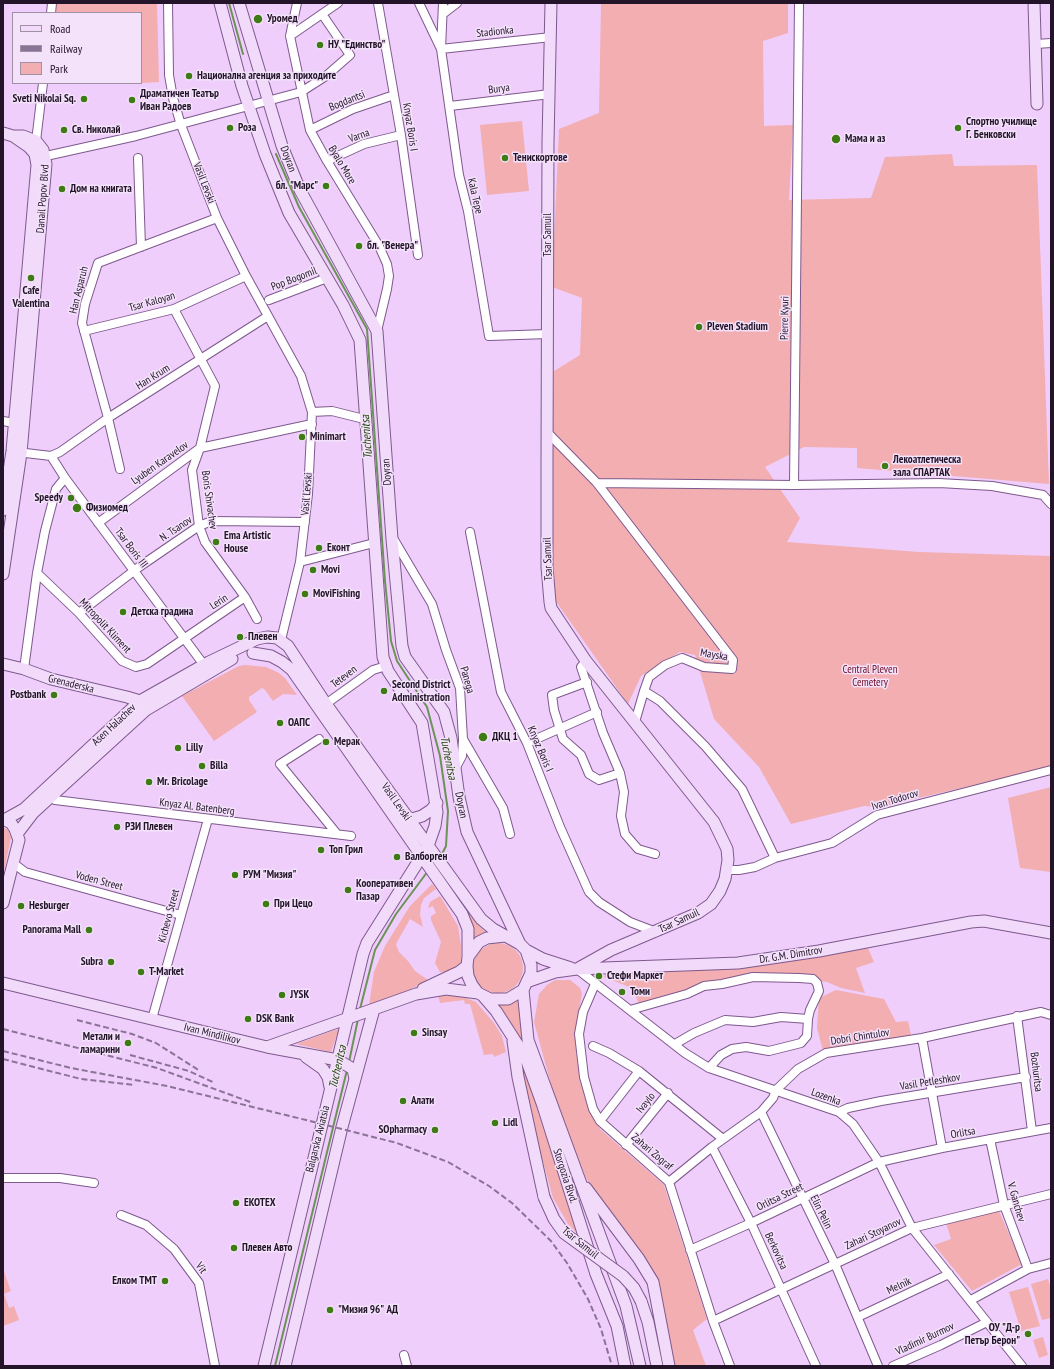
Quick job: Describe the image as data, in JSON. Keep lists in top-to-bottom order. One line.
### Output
{"streets":{"street":["Stadionka","Burya","Bogdantsi","Knyaz Boris I","Varna","Doyran","Byalo More","Vasil Levski","Kala Tepe","Danail Popov Blvd","Tsar Samuil","Pop Bogomil","Han Asparuh","Tsar Kaloyan","Pierre Kyuri","Han Krum","Lyuben Karavelov","Boris Shivachev","N. Tsanov","Tsar Boris III","Lerin","Mitropolit Kliment","Mayska","Teteven","Panega","Grenaderska","Asen Halachev","Ivan Todorov","Knyaz Al. Batenberg","Voden Street","Kichevo Street","Dr. G.M. Dimitrov","Ivan Mindilikov","Dobri Chintulov","Bozhuritsa","Vasil Petleshkov","Lozenka","Ivaylo","Orlitsa","Balgarska Aviatsia","Zahari Zograf","Storgozia Blvd.","Orlitsa Street","V. Ganchev","Elin Pelin","Zahari Stoyanov","Berkovitsa","Vit","Melnik","Vladimir Burmov"]},"crossings":[["Stadionka","Kala Tepe"],["Stadionka","Tsar Samuil"],["Burya","Kala Tepe"],["Burya","Tsar Samuil"],["Bogdantsi","Knyaz Boris I"],["Bogdantsi","Byalo More"],["Knyaz Boris I","Varna"],["Knyaz Boris I","Tsar Samuil"],["Varna","Byalo More"],["Doyran","Byalo More"],["Doyran","Vasil Levski"],["Doyran","Pop Bogomil"],["Doyran","Teteven"],["Doyran","Panega"],["Doyran","Dr. G.M. Dimitrov"],["Doyran","Balgarska Aviatsia"],["Doyran","Storgozia Blvd."],["Vasil Levski","Han Asparuh"],["Vasil Levski","Tsar Kaloyan"],["Vasil Levski","Han Krum"],["Vasil Levski","Lyuben Karavelov"],["Vasil Levski","N. Tsanov"],["Vasil Levski","Teteven"],["Vasil Levski","Asen Halachev"],["Vasil Levski","Dr. G.M. Dimitrov"],["Vasil Levski","Balgarska Aviatsia"],["Vasil Levski","Storgozia Blvd."],["Kala Tepe","Tsar Samuil"],["Tsar Samuil","Mayska"],["Tsar Samuil","Ivan Todorov"],["Tsar Samuil","Dr. G.M. Dimitrov"],["Tsar Samuil","Lozenka"],["Tsar Samuil","Storgozia Blvd."],["Han Asparuh","Tsar Kaloyan"],["Han Asparuh","Han Krum"],["Tsar Kaloyan","Boris Shivachev"],["Han Krum","Boris Shivachev"],["Han Krum","Tsar Boris III"],["Lyuben Karavelov","Boris Shivachev"],["Lyuben Karavelov","Tsar Boris III"],["Boris Shivachev","N. Tsanov"],["Boris Shivachev","Lerin"],["N. Tsanov","Tsar Boris III"],["N. Tsanov","Mitropolit Kliment"],["Tsar Boris III","Lerin"],["Tsar Boris III","Mitropolit Kliment"],["Tsar Boris III","Asen Halachev"],["Lerin","Mitropolit Kliment"],["Grenaderska","Asen Halachev"],["Asen Halachev","Knyaz Al. Batenberg"],["Knyaz Al. Batenberg","Kichevo Street"],["Voden Street","Kichevo Street"],["Kichevo Street","Ivan Mindilikov"],["Dr. G.M. Dimitrov","Lozenka"],["Dr. G.M. Dimitrov","Storgozia Blvd."],["Ivan Mindilikov","Balgarska Aviatsia"],["Dobri Chintulov","Bozhuritsa"],["Dobri Chintulov","Lozenka"],["Dobri Chintulov","Zahari Zograf"],["Dobri Chintulov","Elin Pelin"],["Dobri Chintulov","Berkovitsa"],["Bozhuritsa","Vasil Petleshkov"],["Bozhuritsa","Orlitsa"],["Vasil Petleshkov","Lozenka"],["Lozenka","Orlitsa"],["Lozenka","Zahari Zograf"],["Lozenka","Orlitsa Street"],["Lozenka","Zahari Stoyanov"],["Lozenka","Melnik"],["Lozenka","Vladimir Burmov"],["Ivaylo","Zahari Zograf"],["Orlitsa","Orlitsa Street"],["Orlitsa","V. Ganchev"],["Zahari Zograf","Orlitsa Street"],["Zahari Zograf","Zahari Stoyanov"],["Orlitsa Street","Elin Pelin"],["Orlitsa Street","Berkovitsa"],["V. Ganchev","Zahari Stoyanov"],["Elin Pelin","Zahari Stoyanov"],["Elin Pelin","Melnik"],["Zahari Stoyanov","Berkovitsa"]],"water":["Tuchenitsa"],"parks":["Central Pleven Cemetery"],"places":["Уромед","НУ \"Единство\"","Национална агенция за приходите","Sveti Nikolai Sq.","Драматичен Театър Иван Радоев","Роза","Спортно училище Г. Бенковски","Св. Николай","Мама и аз","Тенискортове","бл. \"Марс\"","Дом на книгата","бл. \"Венера\"","Cafe Valentina","Pleven Stadium","Minimart","Лекоатлетическа зала СПАРТАК","Speedy","Физиомед","Ema Artistic House","Еконт","Movi","MoviFishing","Детска градина","Плевен","Second District Administration","Postbank","ОАПС","ДКЦ 1","Мерак","Lilly","Billa","Mr. Bricolage","РЗИ Плевен","Топ Грил","Валборген","РУМ \"Мизия\"","Кооперативен Пазар","При Цецо","Hesburger","Panorama Mall","Subra","T-Market","Стефи Маркет","Томи","JYSK","DSK Bank","Sinsay","Метали и ламарини","Алати","Lidl","SOpharmacy","EKOTEX","Плевен Авто","Елком ТМТ","\"Мизия 96\" АД","ОУ \"Д-р Петър Берон\""],"legend":["Road","Railway","Park"]}
